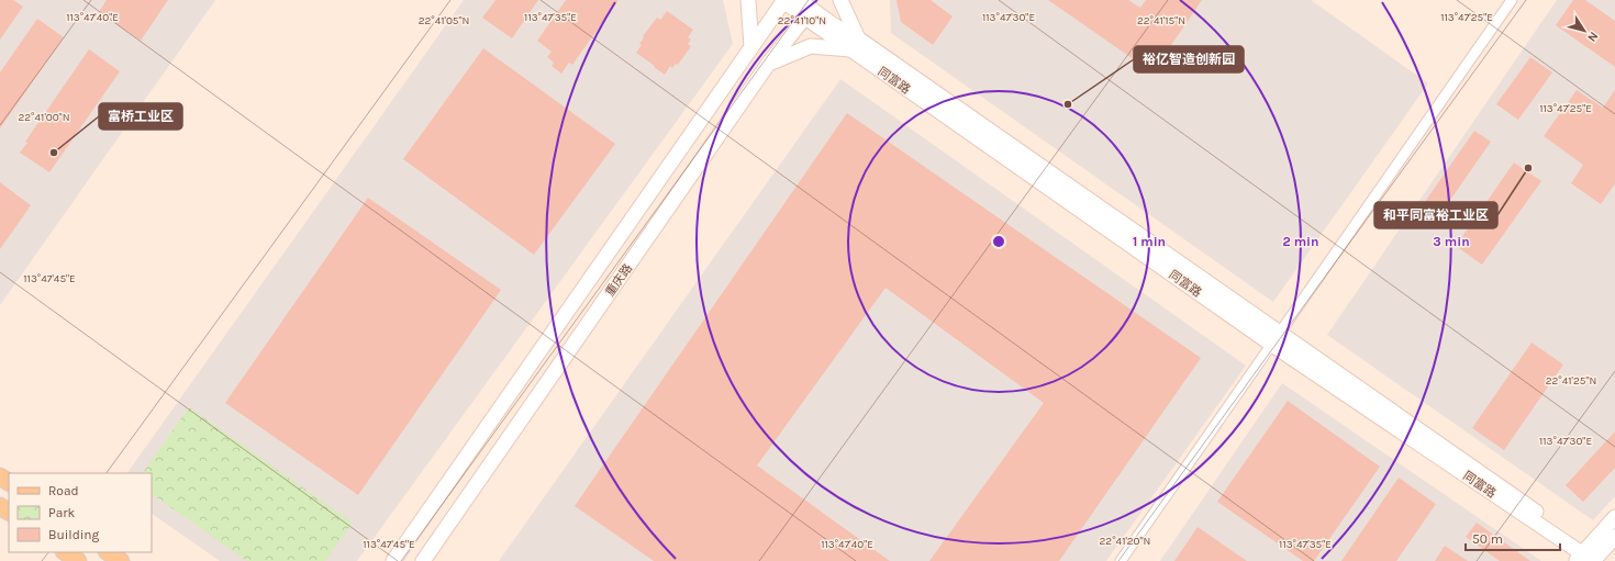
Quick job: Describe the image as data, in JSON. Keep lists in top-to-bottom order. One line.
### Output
{"streets":{"main road":["同富路","重庆路"]},"crossings":[["同富路","重庆路"]],"places":["裕亿智造创新园","富桥工业区","和平同富裕工业区"],"legend":["Road","Park","Building"],"scale_bar":"50 m","north":"bottom right","coordinates":["113°47'40\"E","113°47'35\"E","113°47'30\"E","113°47'25\"E","22°41'05\"N","22°41'15\"N","22°41'10\"N","22°41'00\"N","113°47'45\"E","22°41'25\"N","22°41'20\"N"],"rings":["1 min","2 min","3 min"]}
